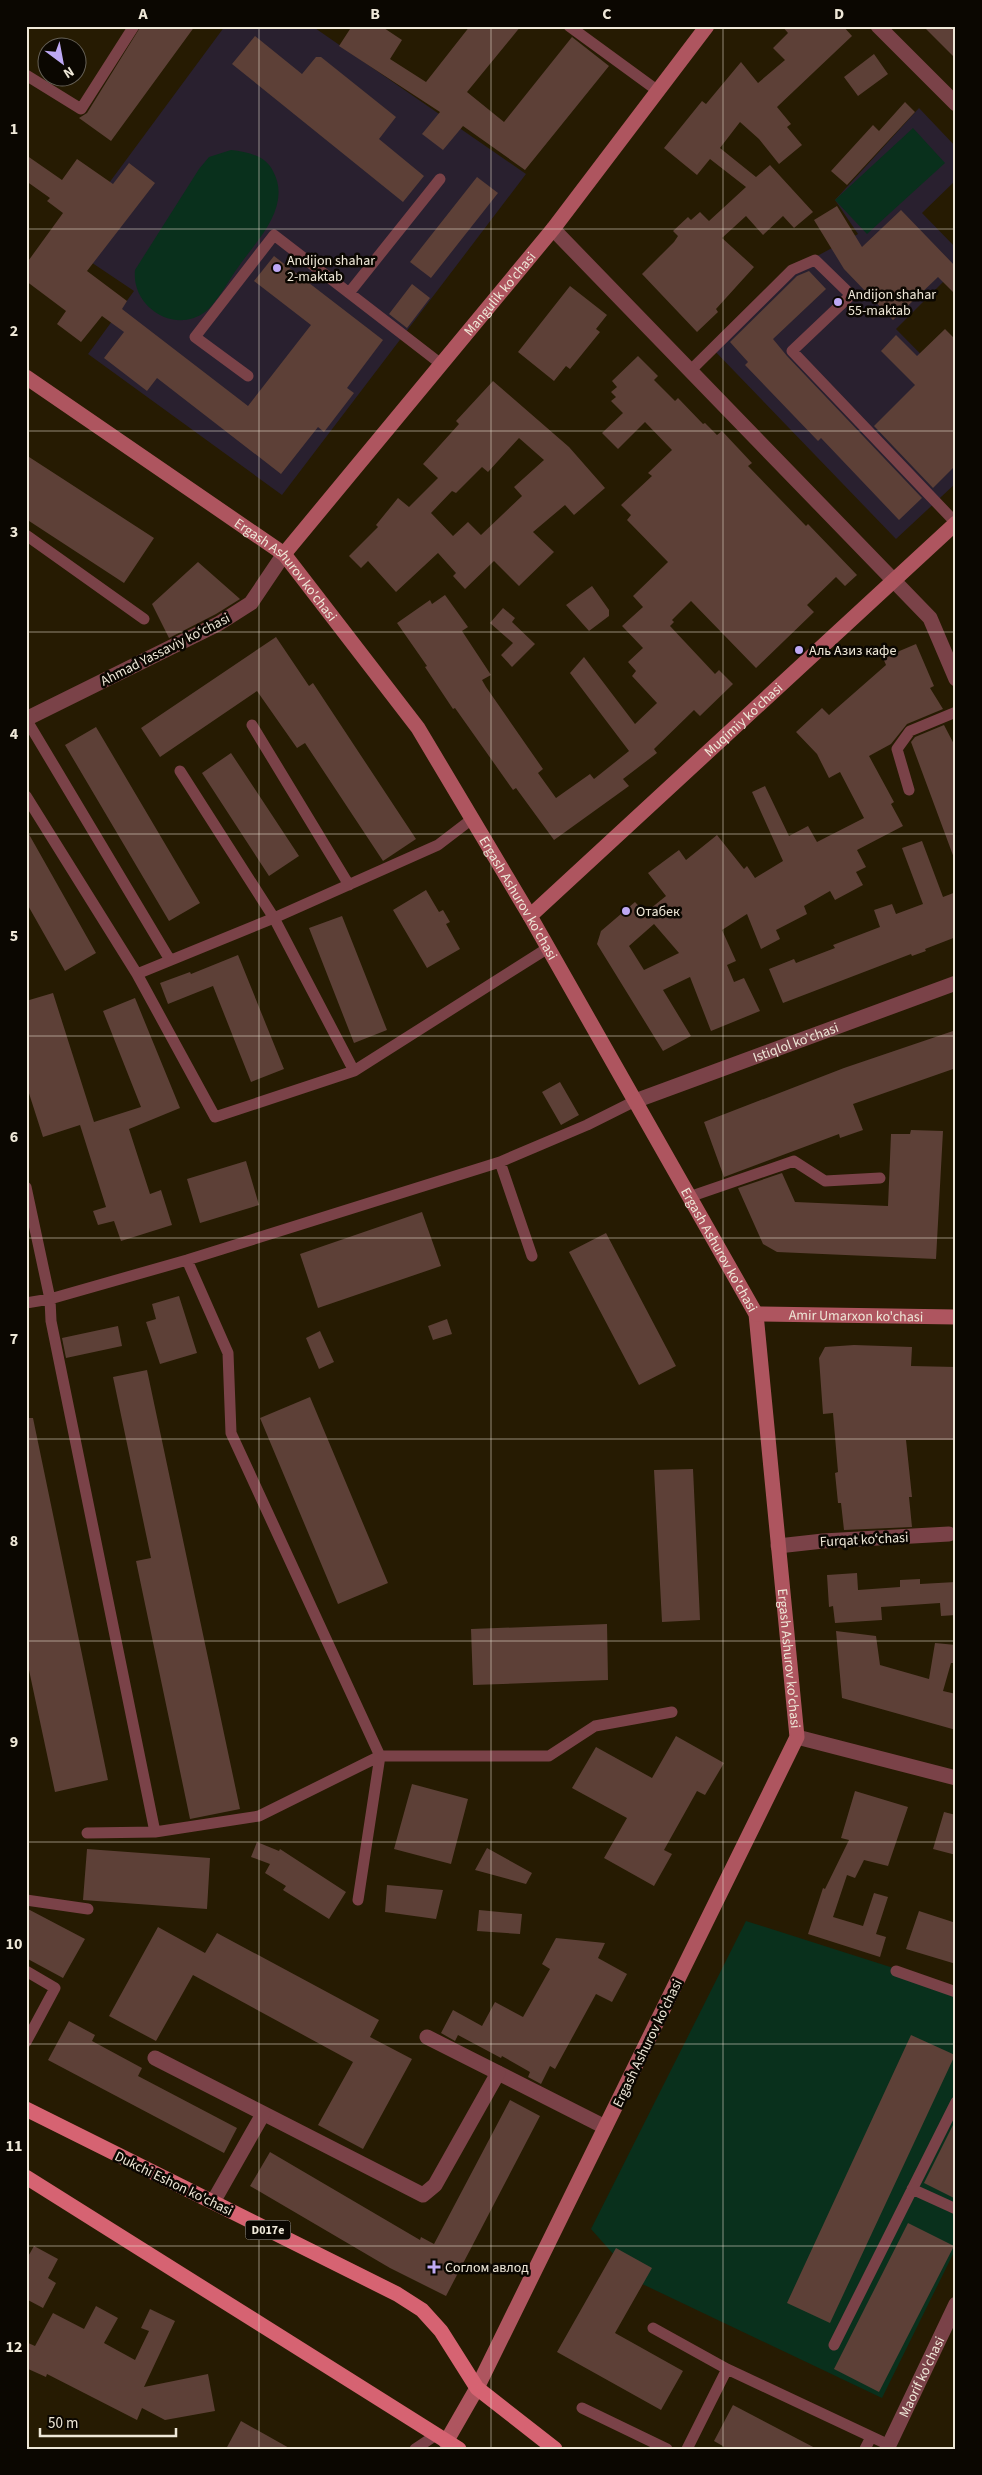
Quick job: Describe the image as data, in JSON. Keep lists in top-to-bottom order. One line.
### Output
{"streets":{"main road":["Dukchi Eshon ko'chasi","D017e"],"street":["Mangulik ko'chasi","Ergash Ashurov ko'chasi","Ahmad Yassaviy koʻchasi","Muqimiy ko'chasi","Istiqlol ko'chasi","Amir Umarxon ko'chasi","Furqat koʻchasi","Maorif ko'chasi"]},"crossings":[["Mangulik ko'chasi","Ergash Ashurov ko'chasi"],["Mangulik ko'chasi","Ahmad Yassaviy koʻchasi"],["Ergash Ashurov ko'chasi","Ahmad Yassaviy koʻchasi"],["Ergash Ashurov ko'chasi","Muqimiy ko'chasi"],["Ergash Ashurov ko'chasi","Istiqlol ko'chasi"],["Ergash Ashurov ko'chasi","Amir Umarxon ko'chasi"],["Ergash Ashurov ko'chasi","Furqat koʻchasi"],["Ergash Ashurov ko'chasi","Dukchi Eshon ko'chasi"]],"places":{"other":["Andijon shahar 2-maktab","Andijon shahar 55-maktab","Аль Азиз кафе","Отабек"],"health":["Соглом авлод"]},"scale_bar":"50 m","north":"bottom right","grid":{"columns":["A","B","C","D"],"rows":["1","2","3","4","5","6","7","8","9","10","11","12"]}}
